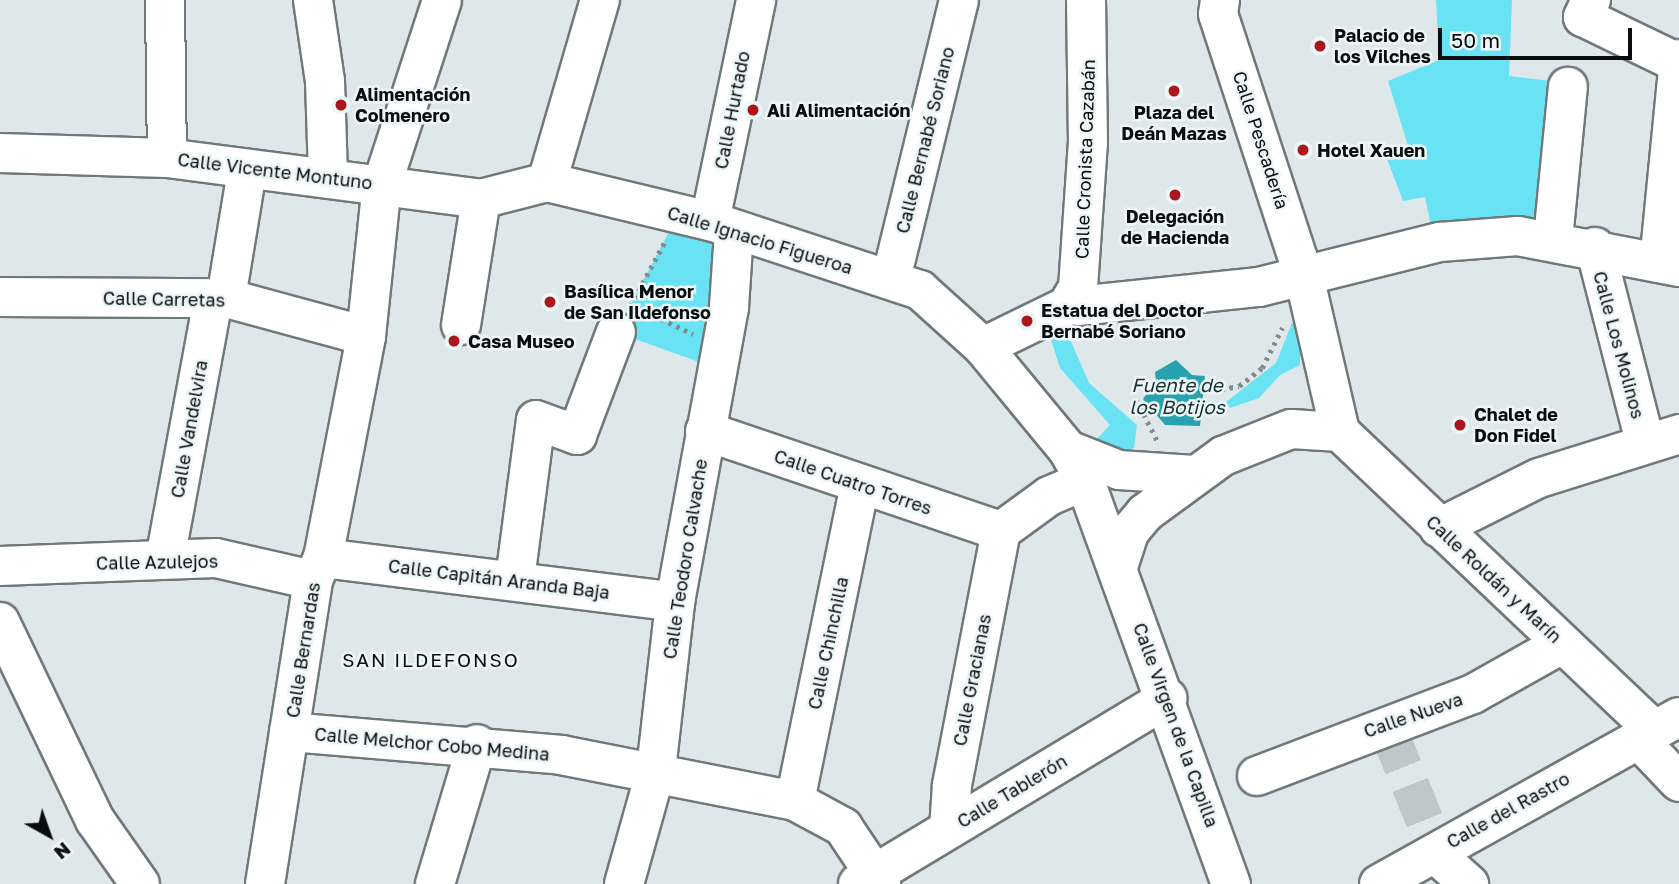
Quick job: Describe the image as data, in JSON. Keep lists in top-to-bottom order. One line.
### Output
{"streets":{"street":["Calle Hurtado","Calle Bernabé Soriano","Calle Pescadería","Calle Cronista Cazabán","Calle Vicente Montuno","Calle Ignacio Figueroa","Calle Carretas","Calle Los Molinos","Calle Vandelvira","Calle Cuatro Torres","Calle Teodoro Calvache","Calle Azulejos","Calle Capitán Aranda Baja","Calle Roldán y Marín","Calle Chinchilla","Calle Bernardas","Calle Gracianas","Calle Nueva","Calle Virgen de la Capilla","Calle Melchor Cobo Medina","Calle Tablerón","Calle del Rastro"]},"crossings":[["Calle Hurtado","Calle Ignacio Figueroa"],["Calle Hurtado","Calle Teodoro Calvache"],["Calle Bernabé Soriano","Calle Ignacio Figueroa"],["Calle Pescadería","Calle Roldán y Marín"],["Calle Cronista Cazabán","Calle Ignacio Figueroa"],["Calle Vicente Montuno","Calle Ignacio Figueroa"],["Calle Vicente Montuno","Calle Vandelvira"],["Calle Vicente Montuno","Calle Bernardas"],["Calle Ignacio Figueroa","Calle Teodoro Calvache"],["Calle Ignacio Figueroa","Calle Virgen de la Capilla"],["Calle Carretas","Calle Vandelvira"],["Calle Carretas","Calle Bernardas"],["Calle Vandelvira","Calle Azulejos"],["Calle Cuatro Torres","Calle Teodoro Calvache"],["Calle Cuatro Torres","Calle Chinchilla"],["Calle Cuatro Torres","Calle Gracianas"],["Calle Teodoro Calvache","Calle Capitán Aranda Baja"],["Calle Teodoro Calvache","Calle Melchor Cobo Medina"],["Calle Azulejos","Calle Capitán Aranda Baja"],["Calle Azulejos","Calle Bernardas"],["Calle Capitán Aranda Baja","Calle Bernardas"],["Calle Roldán y Marín","Calle Nueva"],["Calle Roldán y Marín","Calle del Rastro"],["Calle Chinchilla","Calle Melchor Cobo Medina"],["Calle Bernardas","Calle Melchor Cobo Medina"],["Calle Gracianas","Calle Tablerón"],["Calle Virgen de la Capilla","Calle Tablerón"],["Calle Melchor Cobo Medina","Calle Tablerón"]],"districts":["SAN ILDEFONSO"],"water":["Fuente de los Botijos"],"places":["Palacio de los Vilches","Plaza del Deán Mazas","Alimentación Colmenero","Ali Alimentación","Hotel Xauen","Delegación de Hacienda","Basílica Menor de San Ildefonso","Estatua del Doctor Bernabé Soriano","Casa Museo","Chalet de Don Fidel"],"scale_bar":"50 m","north":"bottom right"}
